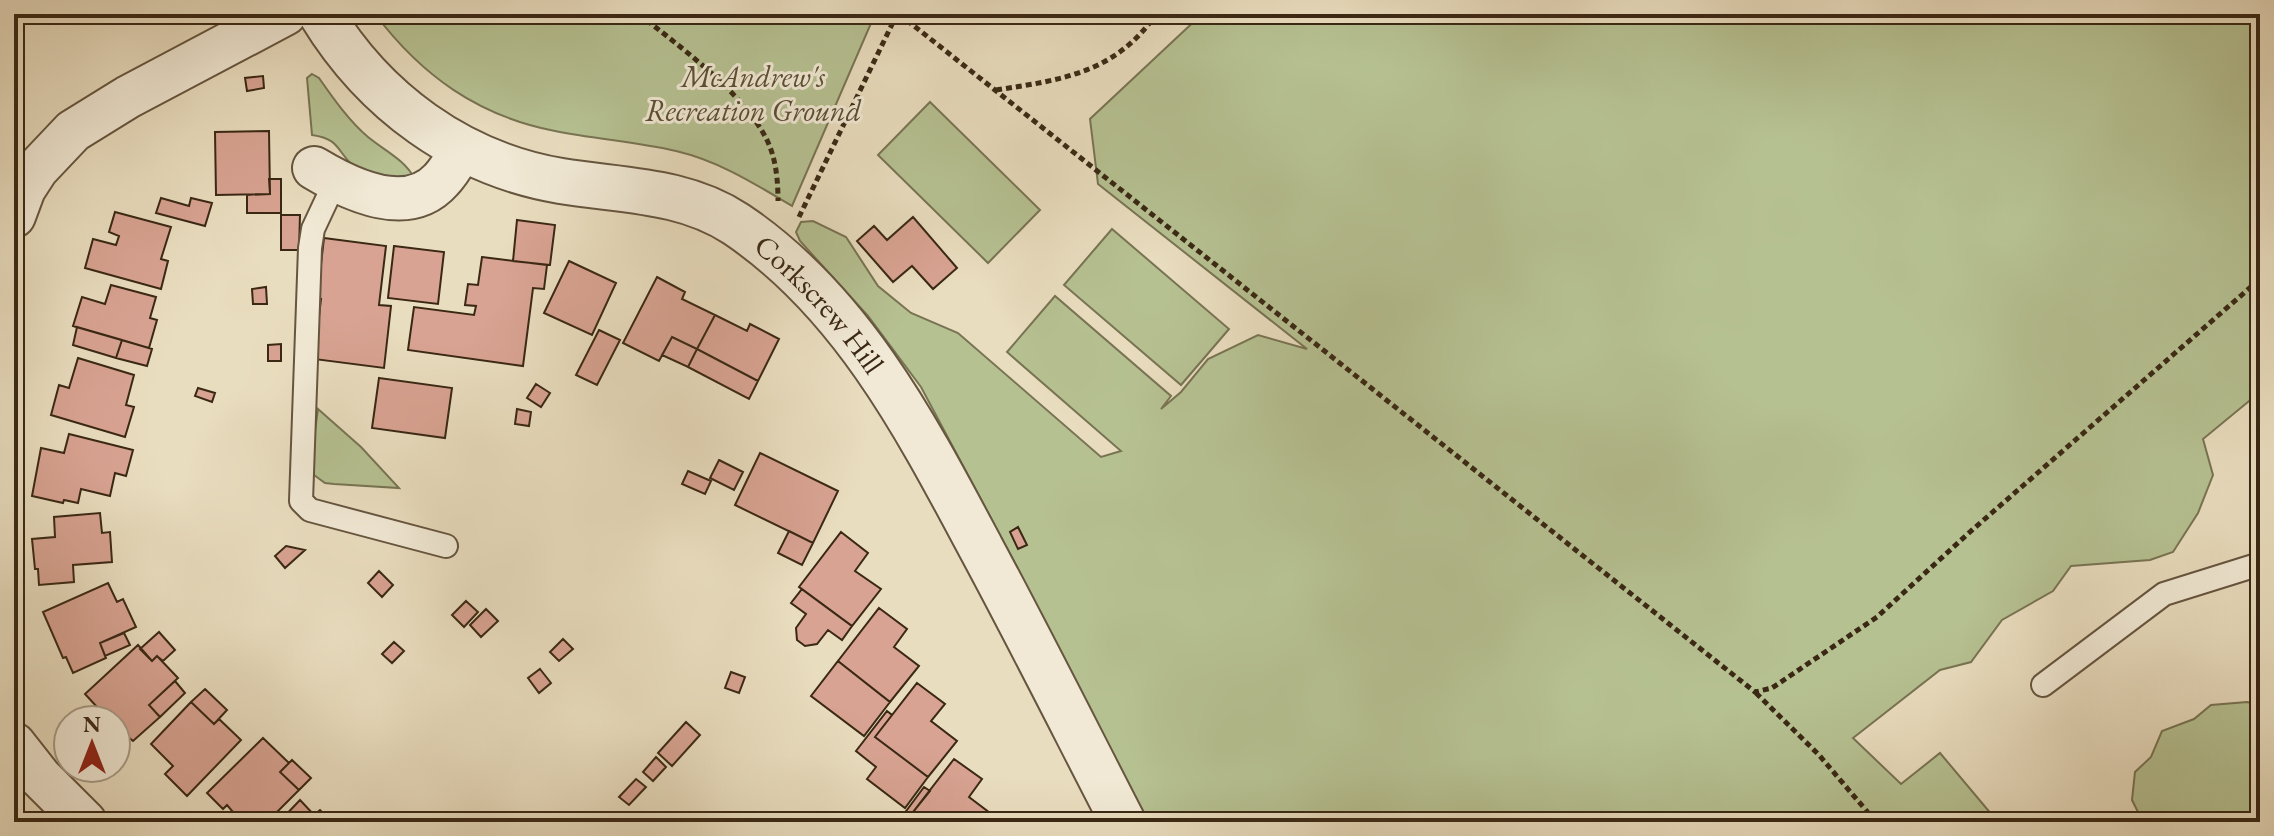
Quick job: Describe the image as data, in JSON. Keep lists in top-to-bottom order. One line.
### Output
{"streets":{"street":["Corkscrew Hill"]},"parks":["McAndrew's Recreation Ground"],"north":"top"}
